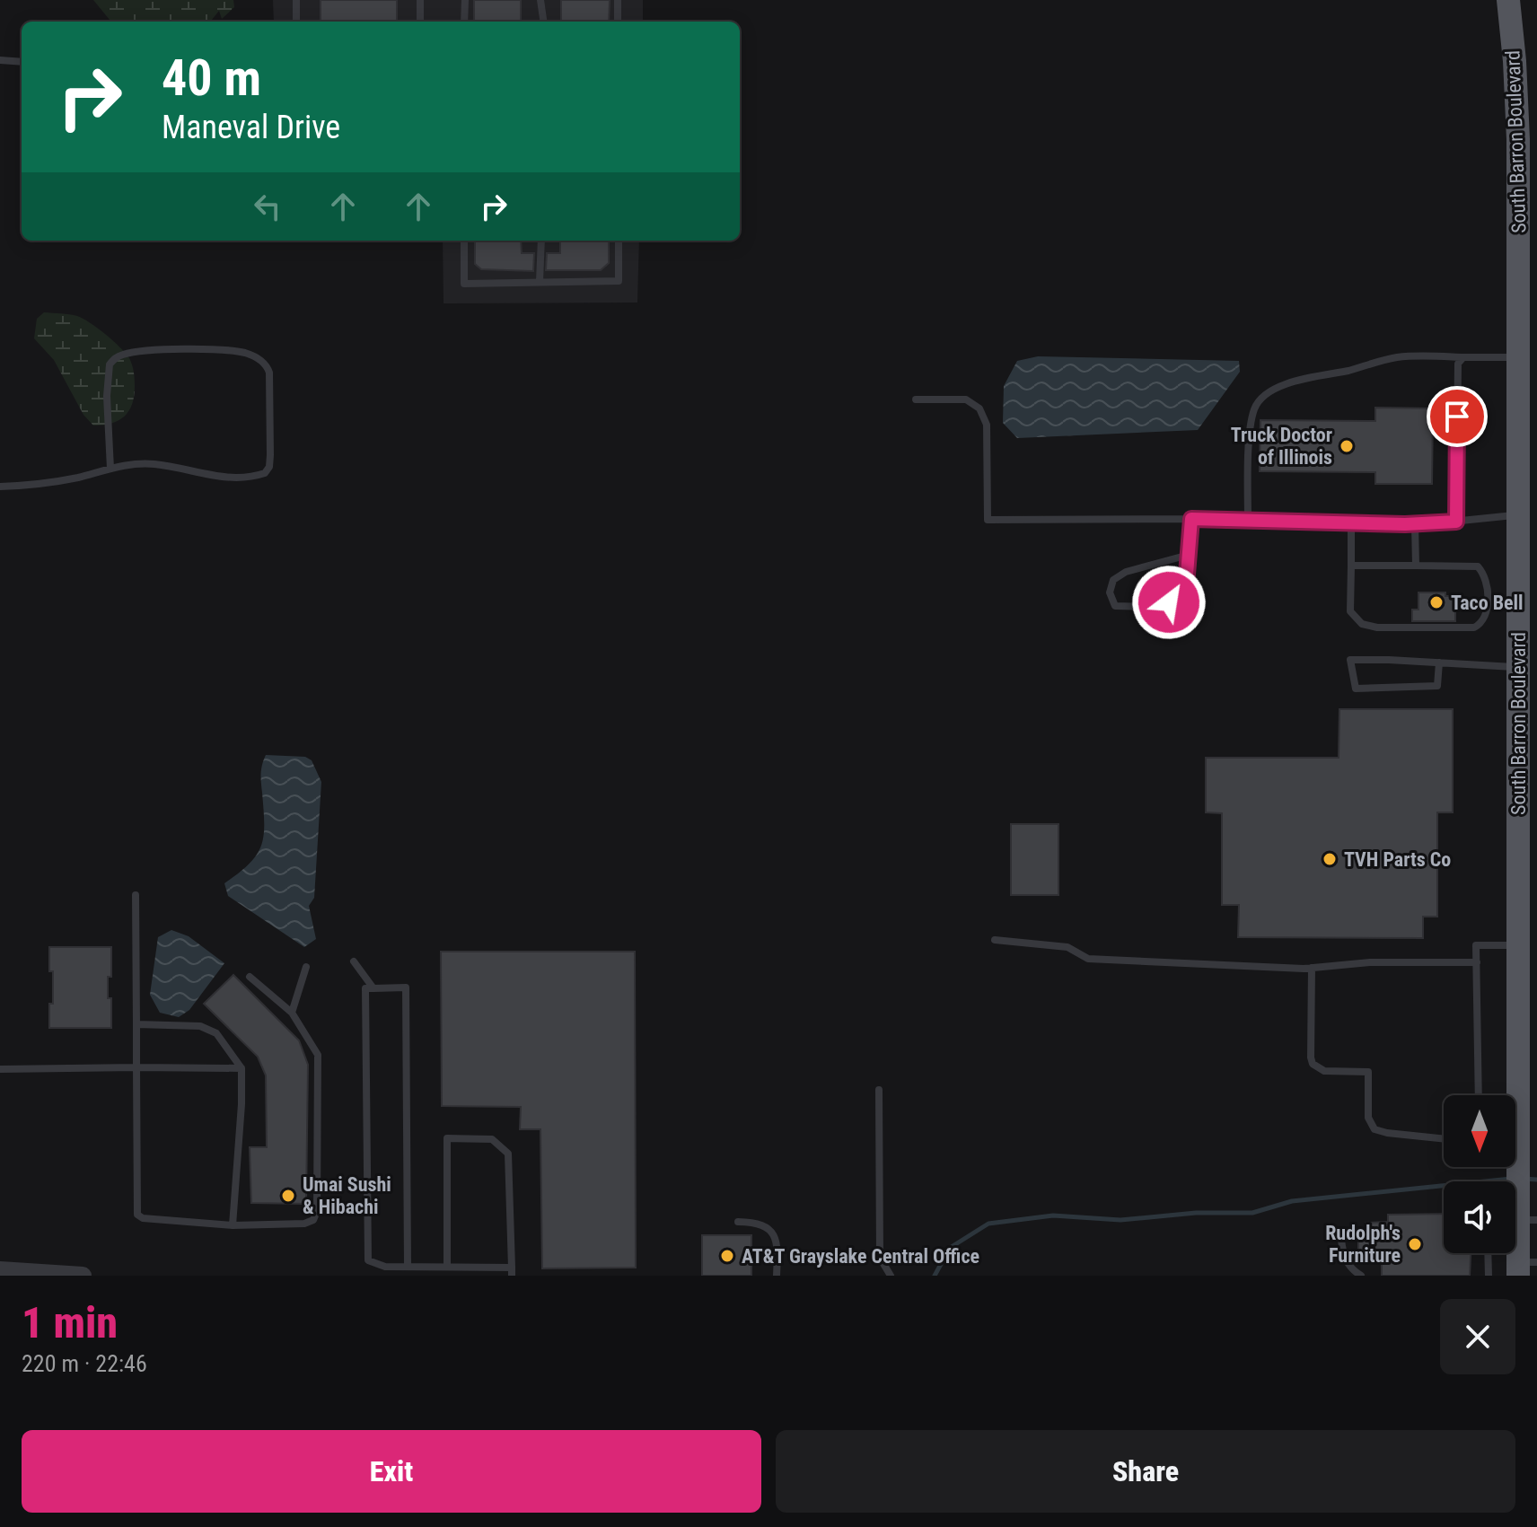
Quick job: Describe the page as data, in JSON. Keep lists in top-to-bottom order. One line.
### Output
{"streets":{"main road":["South Barron Boulevard"]},"places":["Truck Doctor of Illinois","Taco Bell","TVH Parts Co","Umai Sushi & Hibachi","Rudolph's Furniture","AT&T Grayslake Central Office"],"north":"bottom","page":{"turn":["40 m","Maneval Drive"],"heading":["1 min","220 m · 22:46"],"buttons":["Exit","Share"]}}
